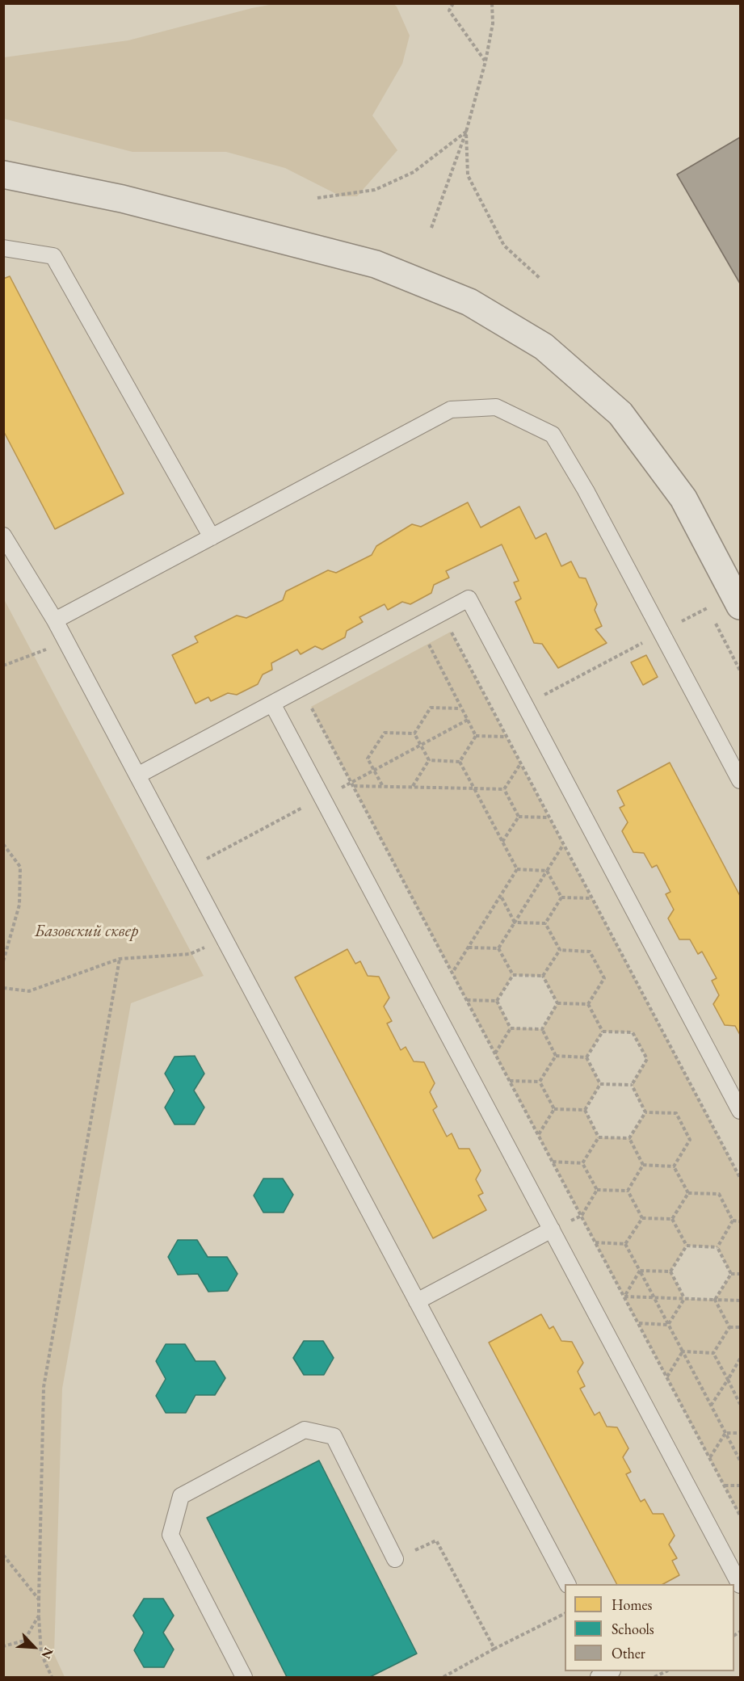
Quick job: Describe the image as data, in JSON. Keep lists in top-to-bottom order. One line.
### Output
{"parks":["Базовский сквер"],"legend":["Homes","Schools","Other"],"north":"bottom right"}
